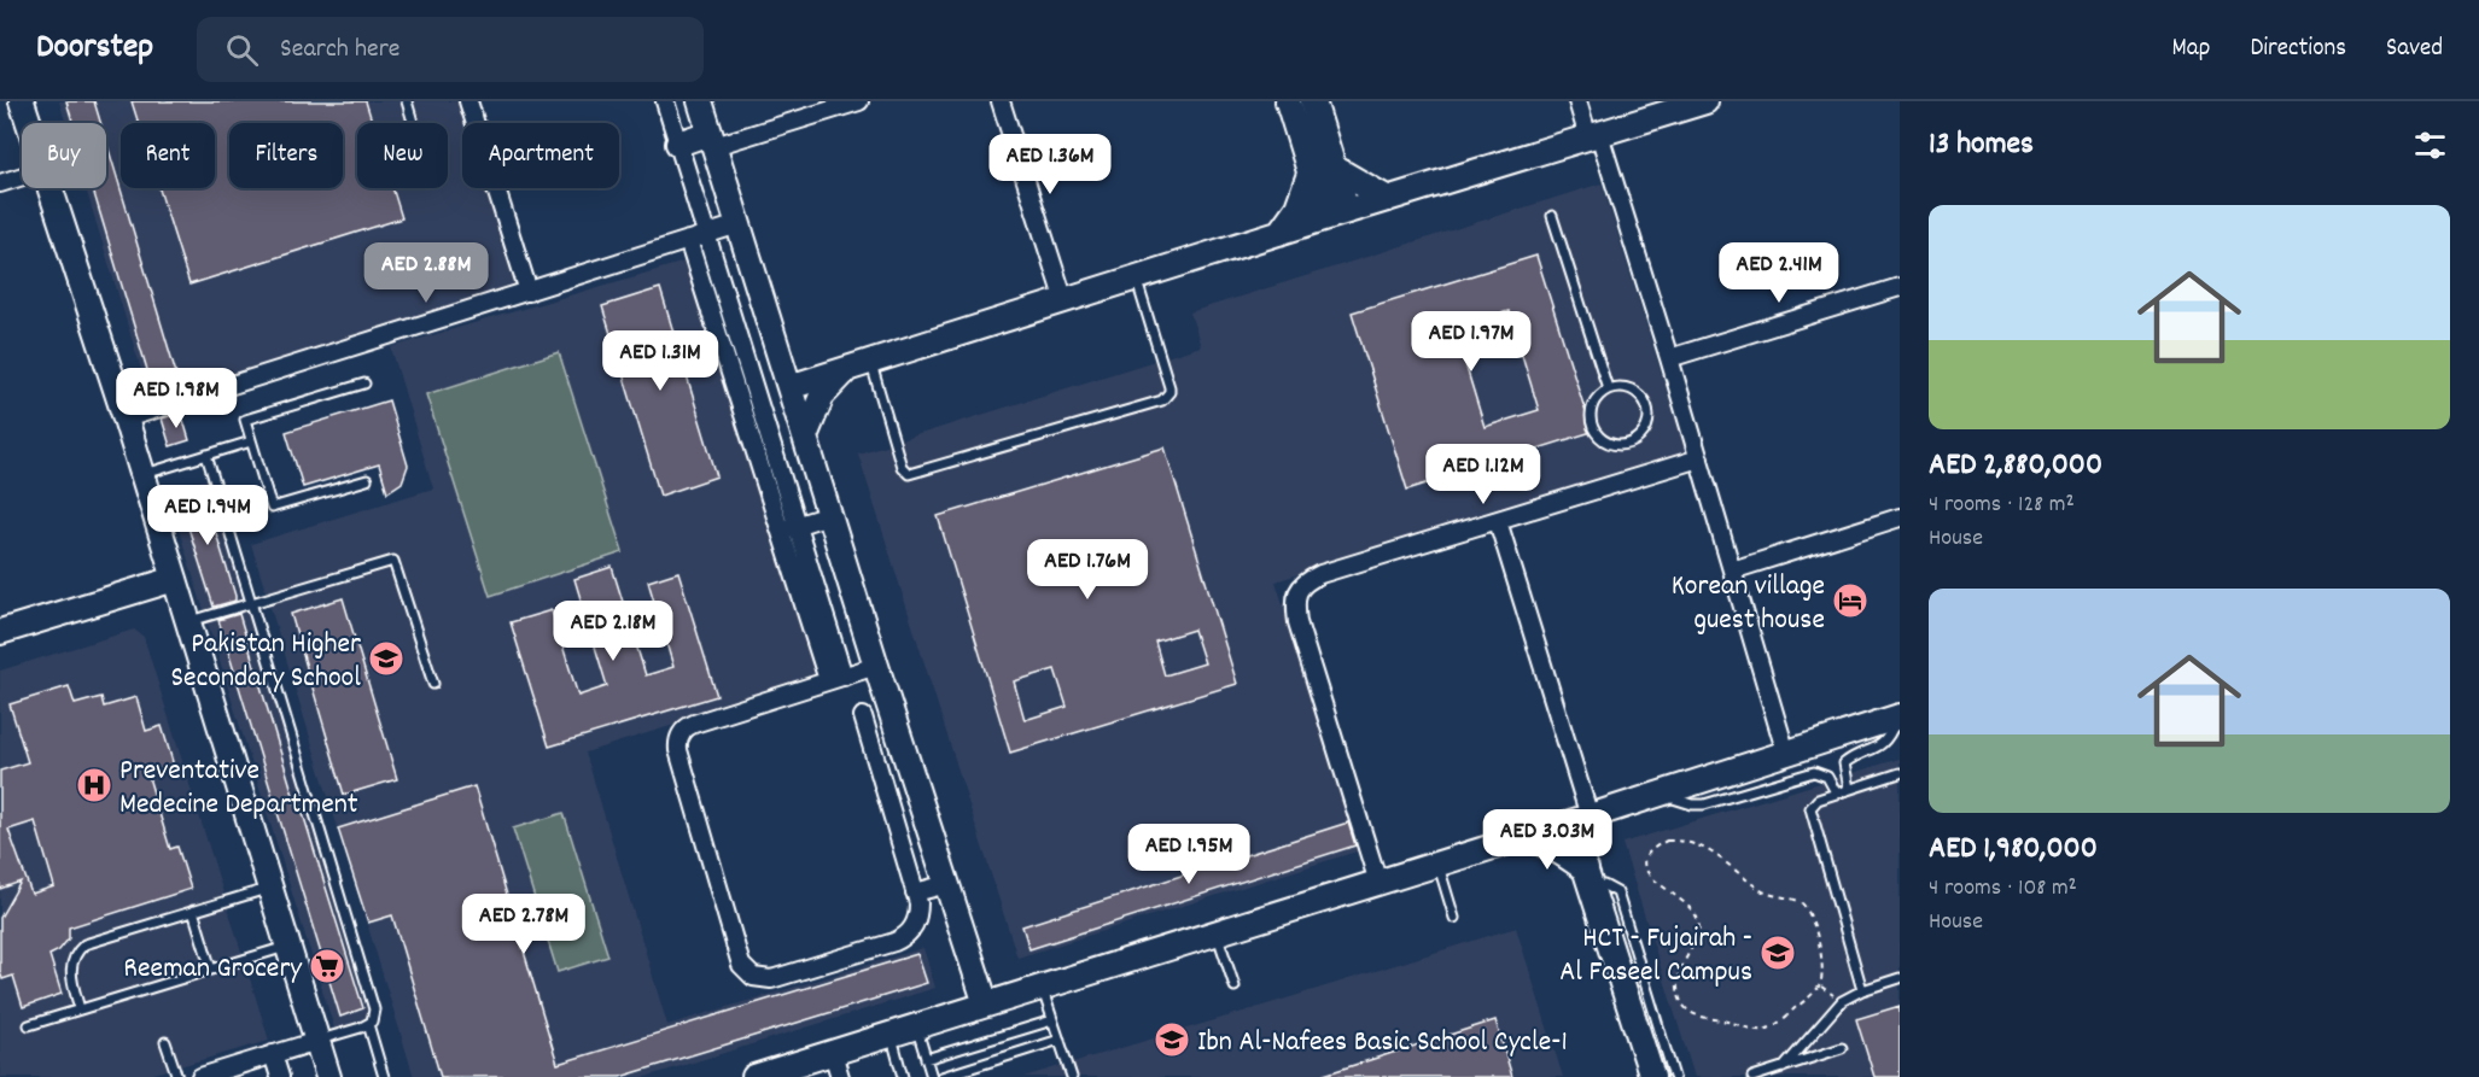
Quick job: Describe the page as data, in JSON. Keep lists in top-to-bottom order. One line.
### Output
{"places":{"hotel":["Korean village guest house"],"school or university":["Pakistan Higher Secondary School","HCT - Fujairah - Al Faseel Campus","Ibn Al-Nafees Basic School Cycle-1"],"hospital":["Preventative Medecine Department"],"supermarket":["Reeman Grocery"]},"page":{"header":"Doorstep","search":"Search here","nav":["Map","Directions","Saved"],"heading":"13 homes","chip":["Buy","Rent","Filters","New","Apartment"],"price":["AED 1.36M","AED 2.88M","AED 2.41M","AED 1.97M","AED 1.31M","AED 1.98M","AED 1.12M","AED 1.94M","AED 1.76M","AED 2.18M","AED 3.03M","AED 1.95M","AED 2.78M"],"list":[{"name":"AED 2,880,000","note":"4 rooms · 128 m² · House"},{"name":"AED 1,980,000","note":"4 rooms · 108 m² · House"}]}}
